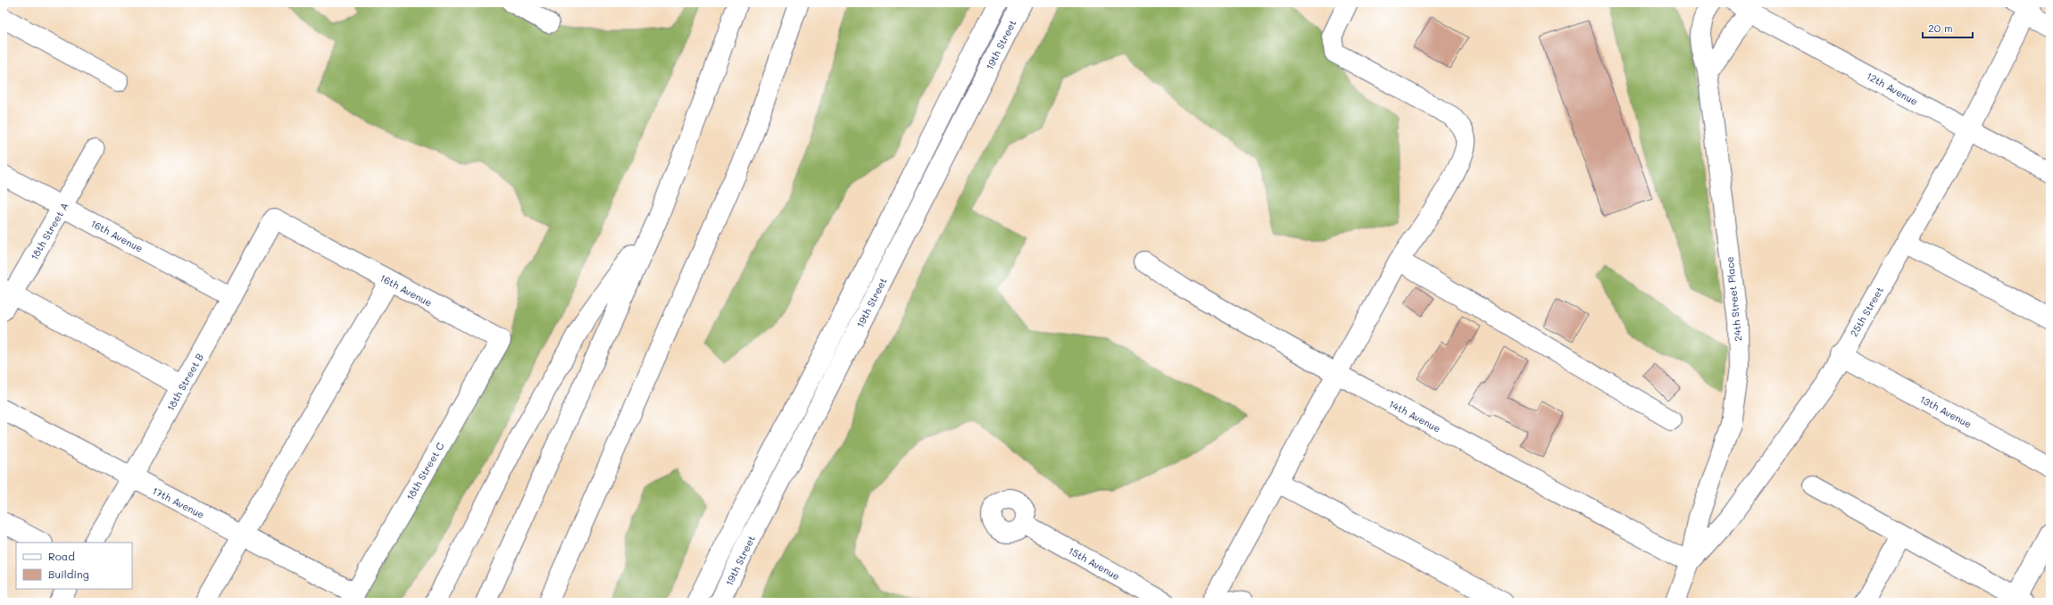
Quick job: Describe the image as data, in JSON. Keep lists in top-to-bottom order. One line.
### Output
{"streets":{"main road":["19th Street","12th Avenue","18th Street A","16th Avenue","24th Street Place","25th Street","18th Street B","13th Avenue","14th Avenue","18th Street C","17th Avenue","15th Avenue"]},"crossings":[["12th Avenue","25th Street"],["18th Street A","16th Avenue"],["16th Avenue","18th Street B"],["16th Avenue","18th Street C"],["24th Street Place","25th Street"],["24th Street Place","14th Avenue"],["25th Street","13th Avenue"],["25th Street","14th Avenue"],["18th Street B","17th Avenue"],["18th Street C","17th Avenue"]],"legend":["Road","Building"],"scale_bar":"20 m"}
